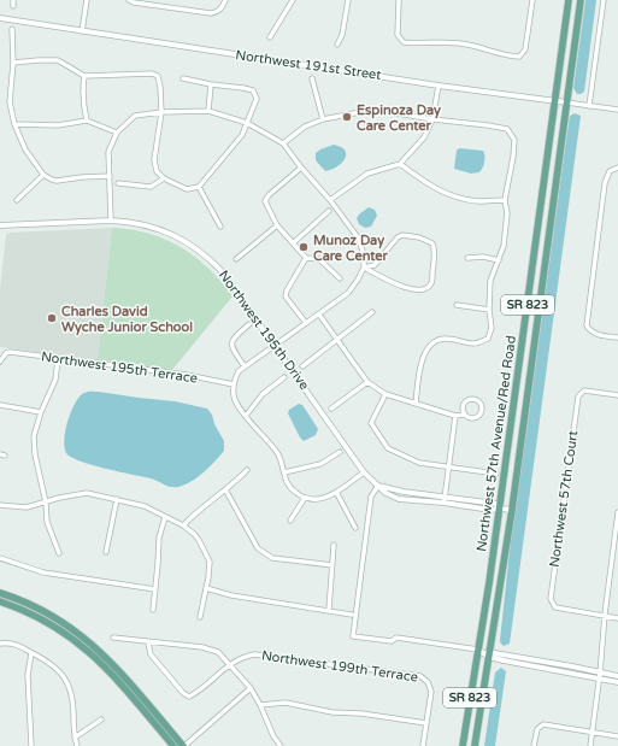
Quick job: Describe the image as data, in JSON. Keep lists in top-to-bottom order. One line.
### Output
{"streets":{"main road":["SR 823","Northwest 57th Avenue/Red Road"],"street":["Northwest 191st Street","Northwest 195th Drive","Northwest 195th Terrace","Northwest 57th Court","Northwest 199th Terrace"]},"crossings":[["Northwest 191st Street","Northwest 57th Avenue/Red Road"],["Northwest 195th Drive","Northwest 57th Avenue/Red Road"]],"places":["Espinoza Day Care Center","Munoz Day Care Center","Charles David Wyche Junior School"]}
